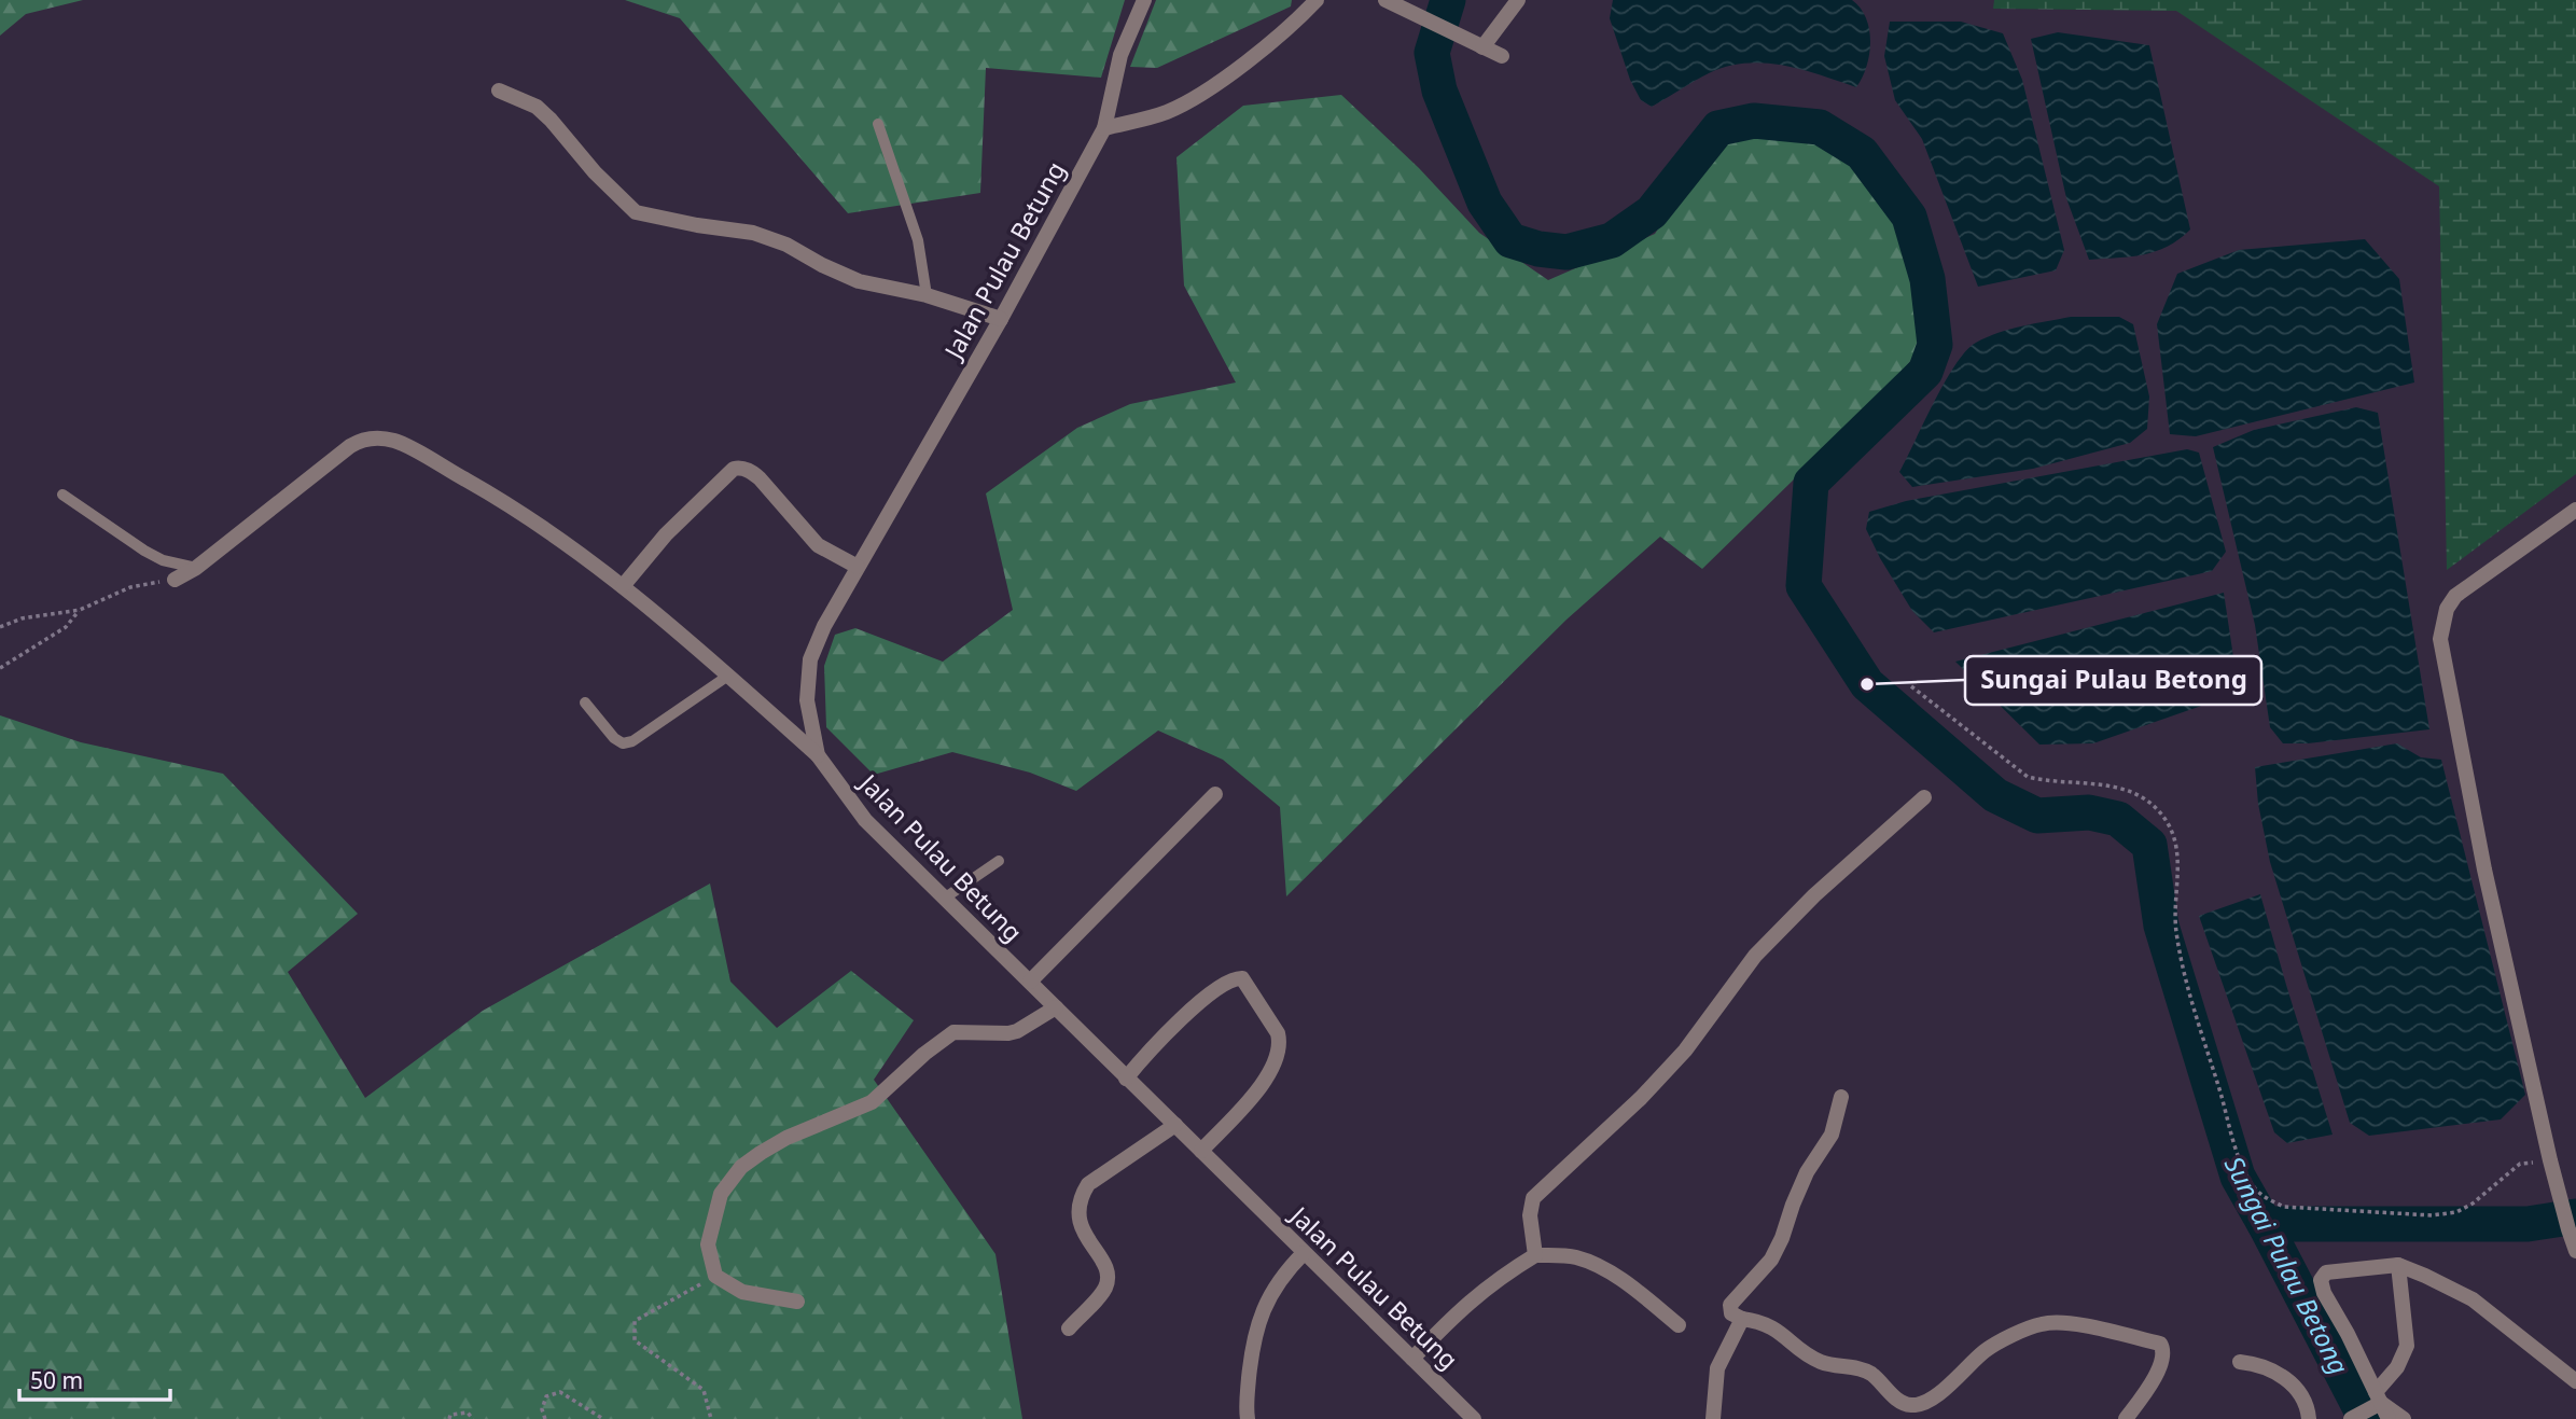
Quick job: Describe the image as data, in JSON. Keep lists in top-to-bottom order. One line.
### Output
{"streets":{"street":["Jalan Pulau Betung"]},"water":["Sungai Pulau Betong"],"places":["Sungai Pulau Betong"],"scale_bar":"50 m"}
